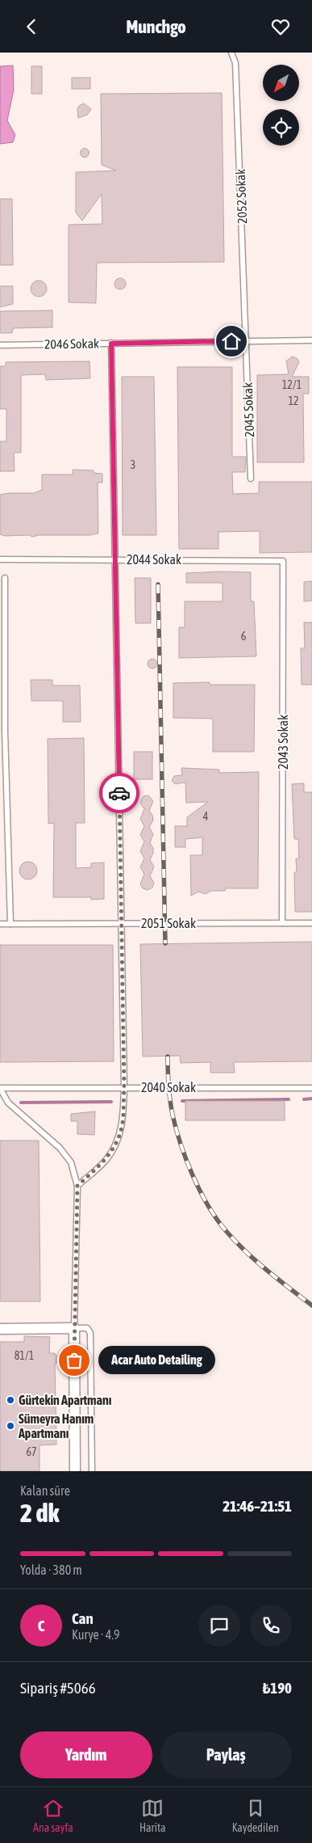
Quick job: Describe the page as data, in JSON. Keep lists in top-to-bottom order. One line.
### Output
{"streets":{"lane":["2052 Sokak","2046 Sokak","2045 Sokak","2044 Sokak","2043 Sokak","2051 Sokak","2040 Sokak"]},"crossings":[["2052 Sokak","2046 Sokak"],["2052 Sokak","2045 Sokak"],["2046 Sokak","2045 Sokak"],["2044 Sokak","2043 Sokak"],["2043 Sokak","2051 Sokak"]],"places":["Acar Auto Detailing","Gürtekin Apartmanı","Sümeyra Hanım Apartmanı"],"house_numbers":["12/1","12","3","6","4","81/1","67"],"north":"bottom left","page":{"header":"Munchgo","bubble":"Acar Auto Detailing","heading":["2 dk","Kalan süre","21:46–21:51"],"panel":["Can","Kurye · 4.9","Sipariş #5066","₺190"],"bar":"Yolda · 380 m","round":"C","buttons":["Yardım","Paylaş"],"tabs":["Ana sayfa","Harita","Kaydedilen"]}}
